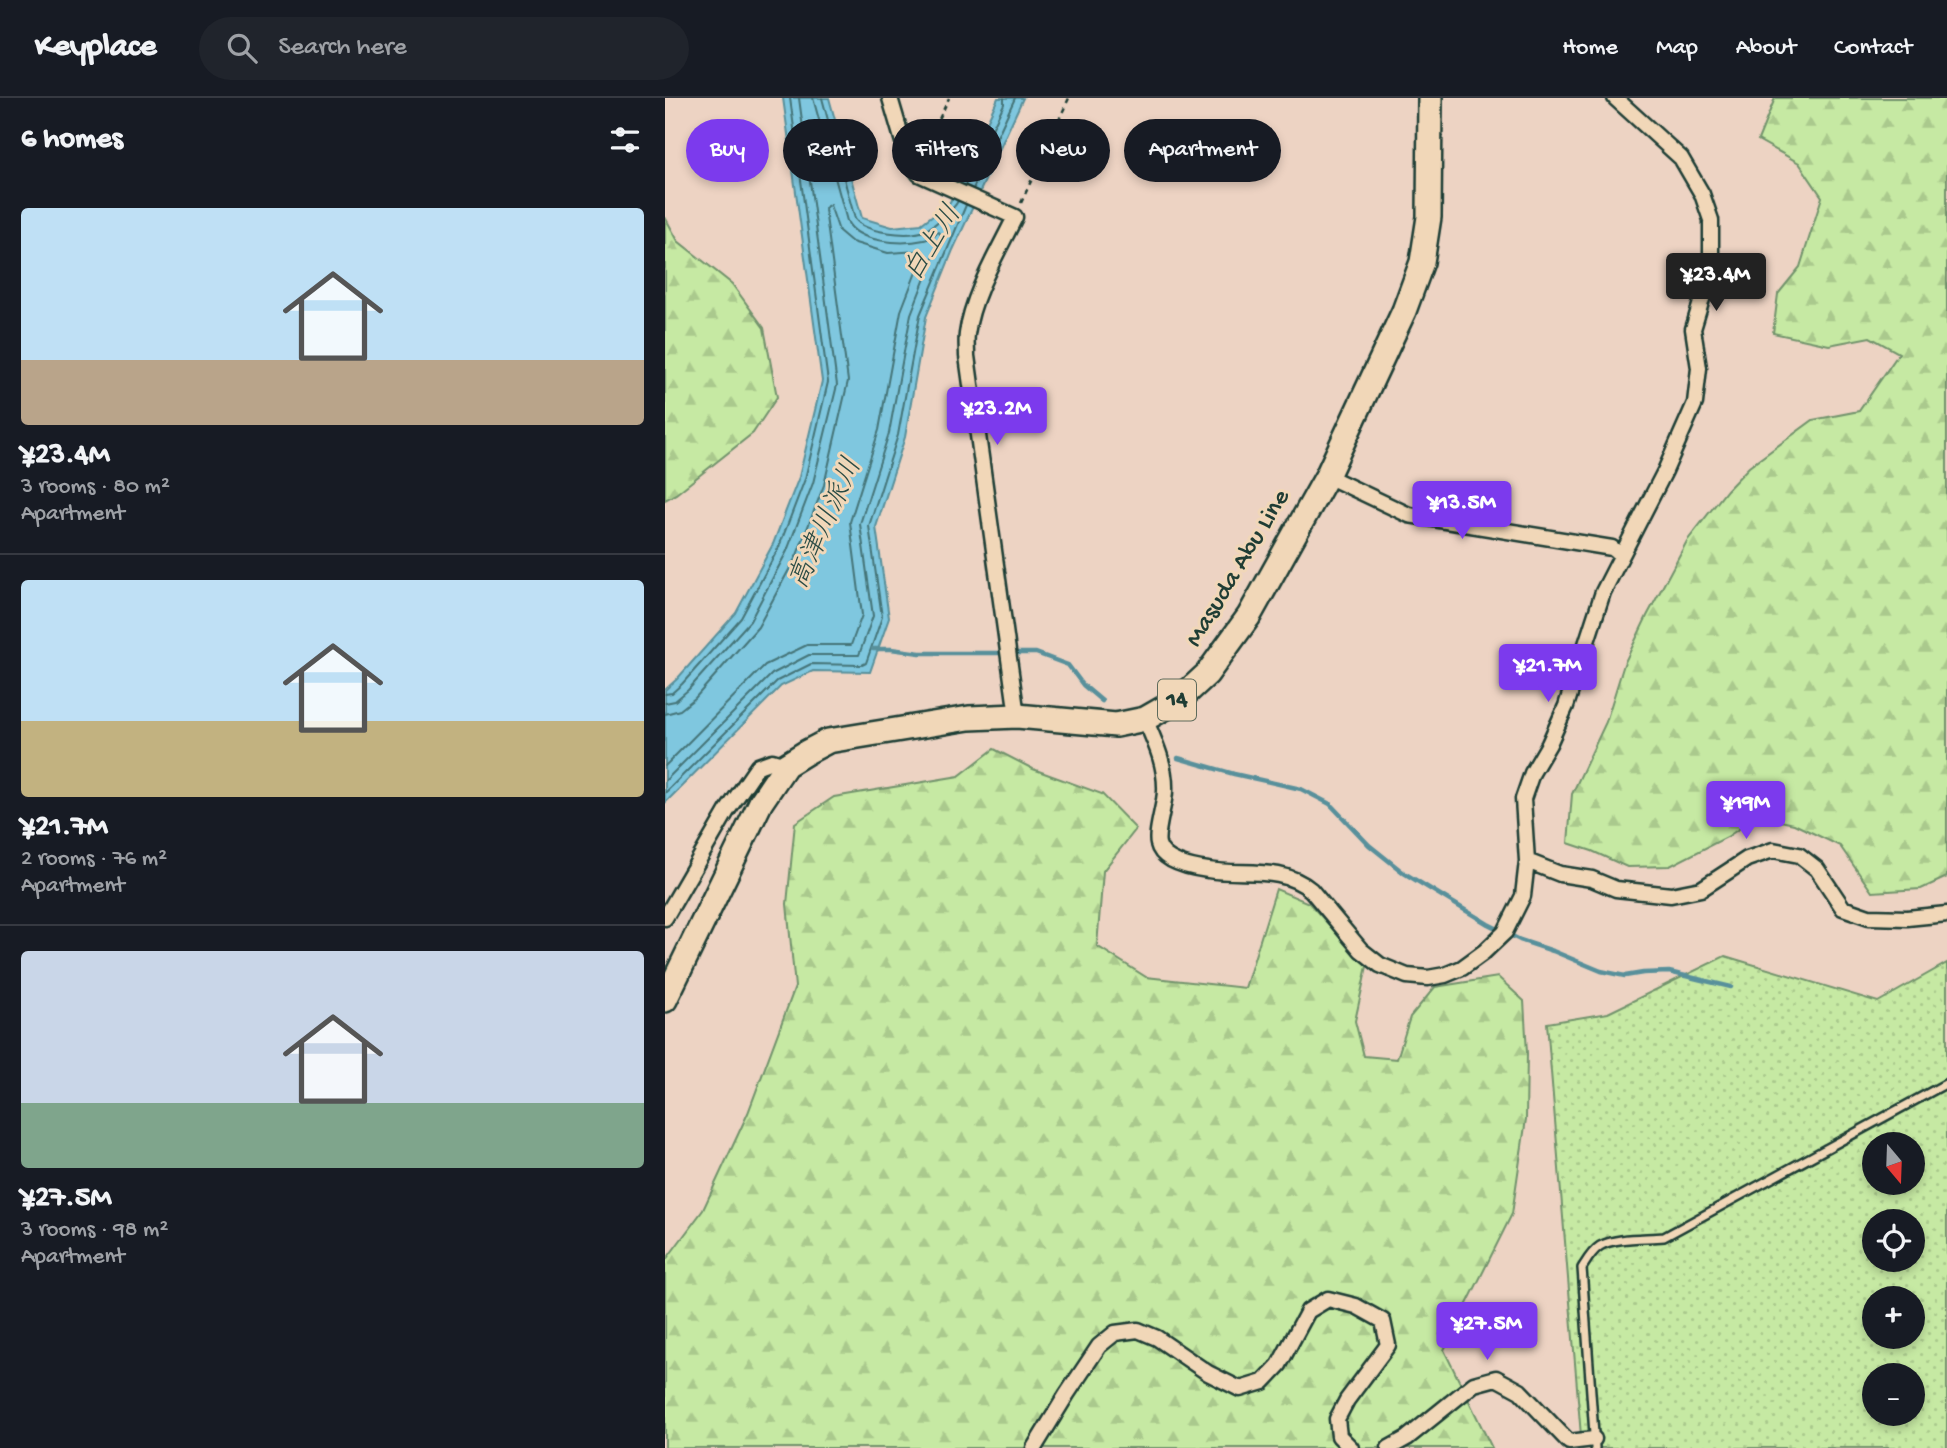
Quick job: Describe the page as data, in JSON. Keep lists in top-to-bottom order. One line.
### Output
{"streets":{"main road":["Masuda Abu Line","14"]},"water":["白上川","高津川派川"],"north":"bottom","page":{"header":"Keyplace","search":"Search here","nav":["Home","Map","About","Contact"],"heading":"6 homes","chip":["Buy","Rent","Filters","New","Apartment"],"list":[{"name":"¥23.4M","note":"3 rooms · 80 m² · Apartment"},{"name":"¥21.7M","note":"2 rooms · 76 m² · Apartment"},{"name":"¥27.5M","note":"3 rooms · 98 m² · Apartment"}],"price":["¥23.4M","¥23.2M","¥13.5M","¥21.7M","¥19M","¥27.5M"],"map_buttons":["+","−"]}}
